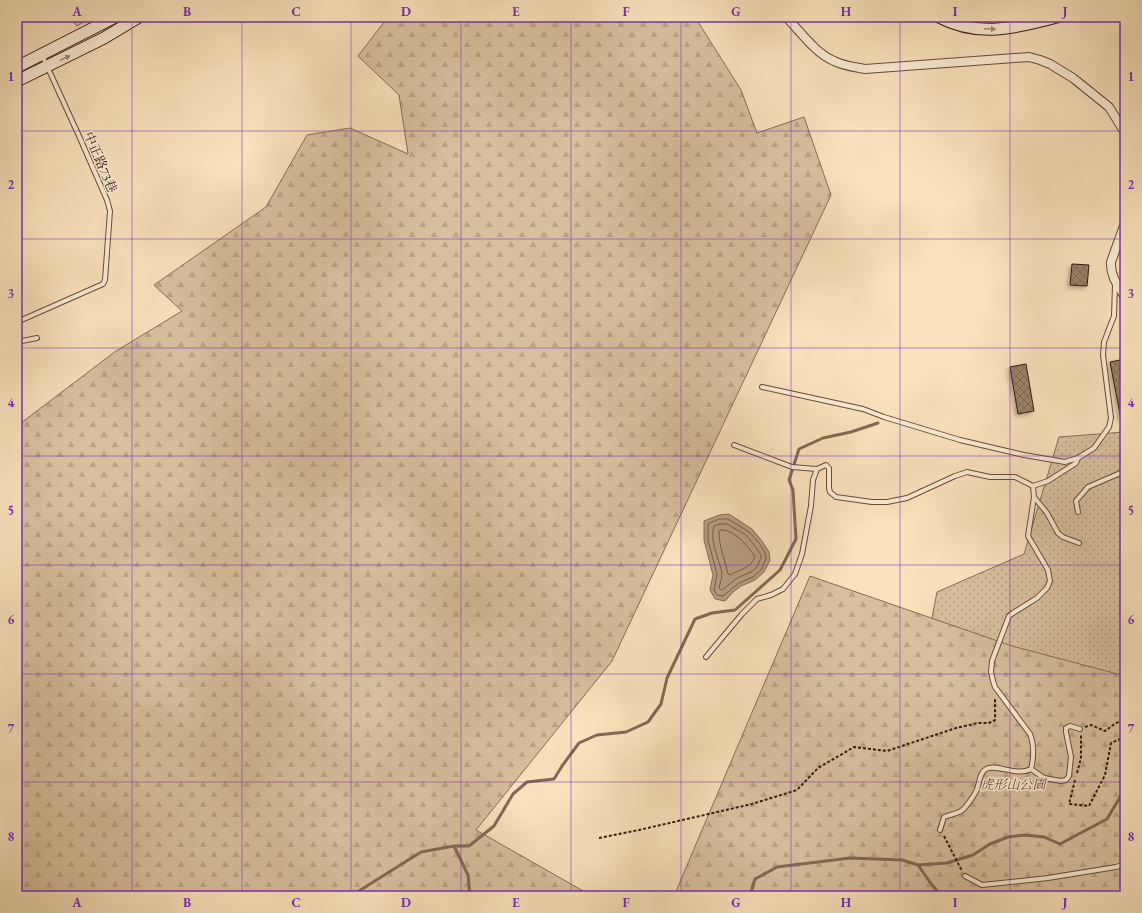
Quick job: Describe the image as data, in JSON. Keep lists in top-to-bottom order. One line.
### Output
{"streets":{"lane":["中正路73巷"]},"parks":["虎形山公園"],"grid":{"columns":["A","B","C","D","E","F","G","H","I","J"],"rows":["1","2","3","4","5","6","7","8"]}}
